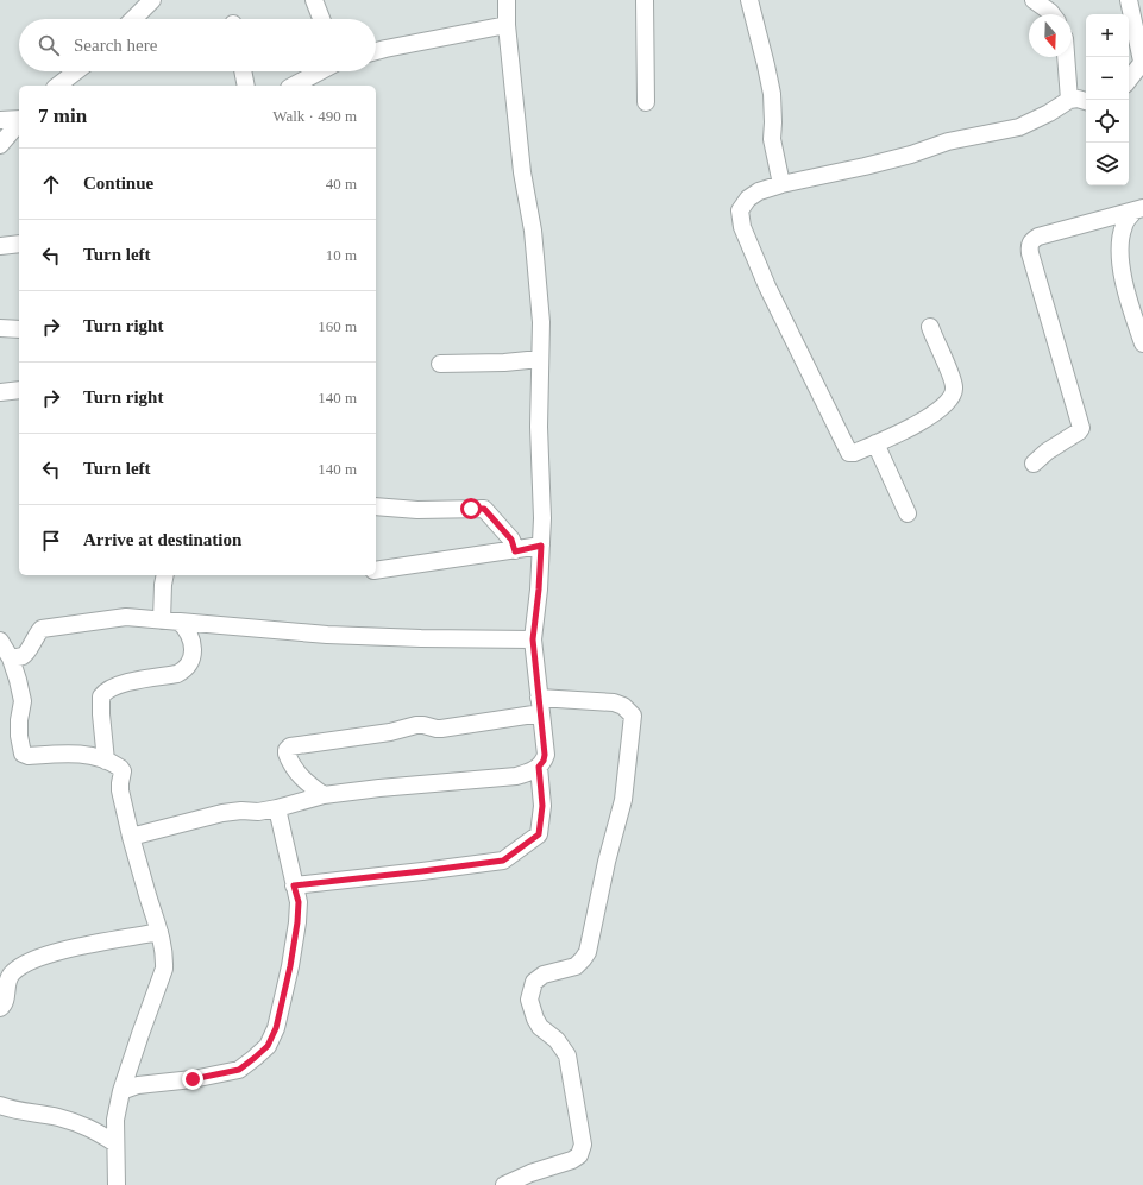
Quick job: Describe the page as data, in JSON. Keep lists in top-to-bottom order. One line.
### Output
{"north":"bottom","page":{"map_buttons":["+","−"],"search":"Search here","heading":["7 min","Walk · 490 m"],"list":[["Continue","40 m"],["Turn left","10 m"],["Turn right","160 m"],["Turn right","140 m"],["Turn left","140 m"],"Arrive at destination"]}}
